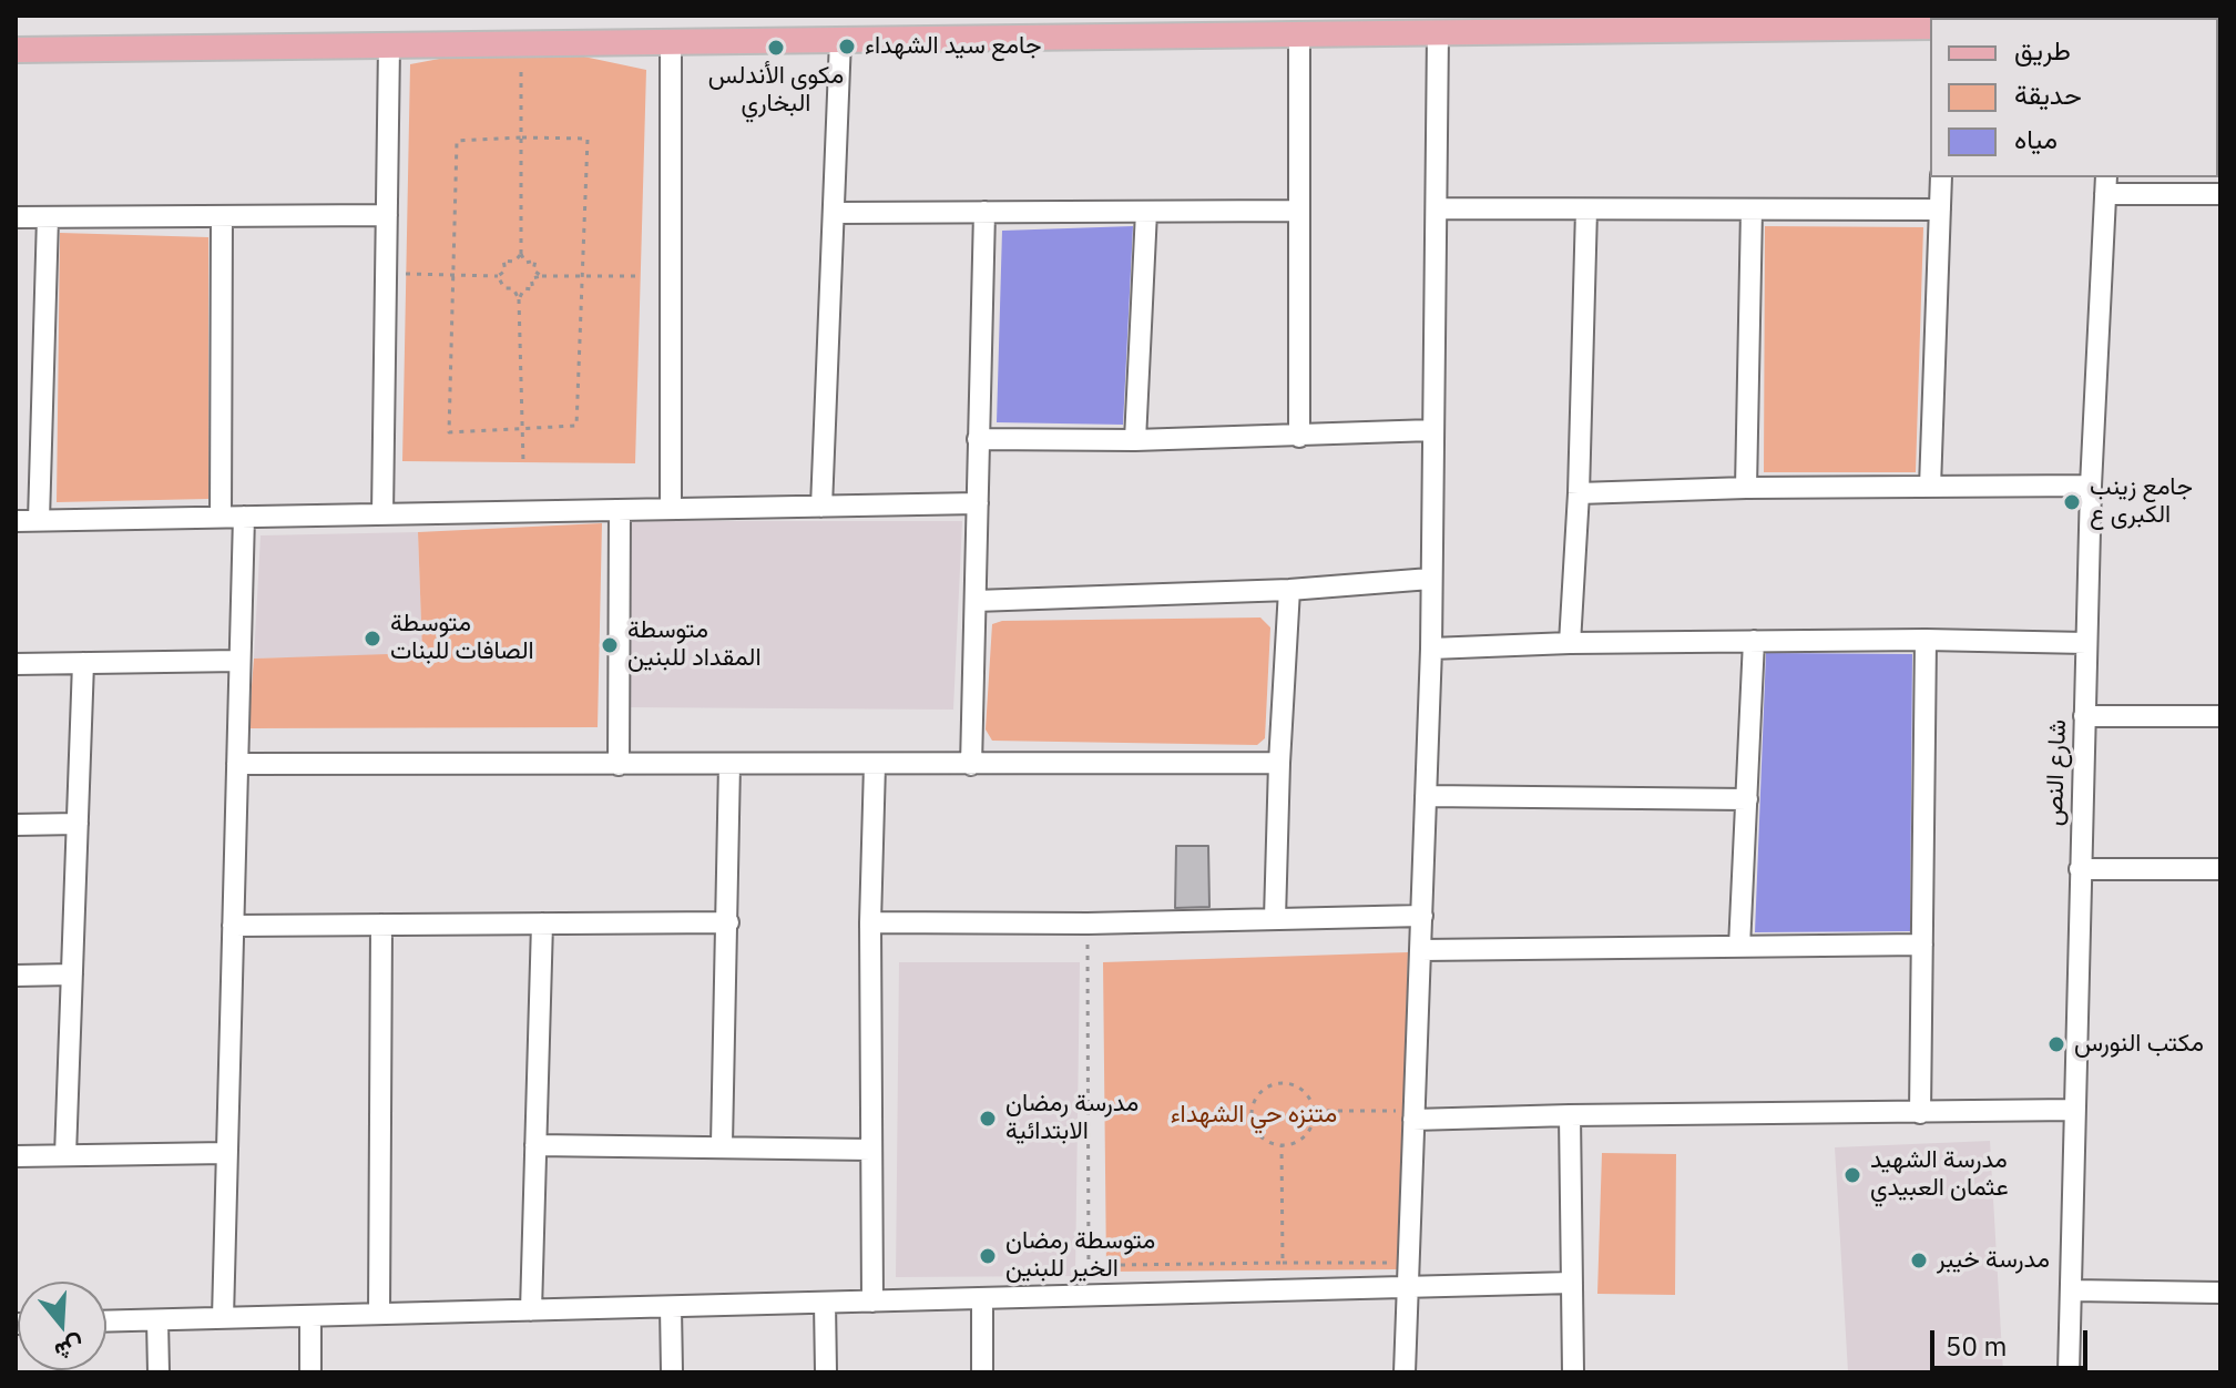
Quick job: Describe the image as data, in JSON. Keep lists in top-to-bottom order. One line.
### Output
{"streets":{"street":["شارع النص"]},"parks":["متنزه حي الشهداء"],"places":["جامع سيد الشهداء","مكوى الأندلس البخاري","جامع زينب الكبرى ع","متوسطة الصافات للبنات","متوسطة المقداد للبنين","مكتب النورس","مدرسة رمضان الابتدائية","مدرسة الشهيد عثمان العبيدي","متوسطة رمضان الخير للبنين","مدرسة خيبر"],"legend":["طريق","حديقة","مياه"],"scale_bar":"50 m","north":"bottom"}
